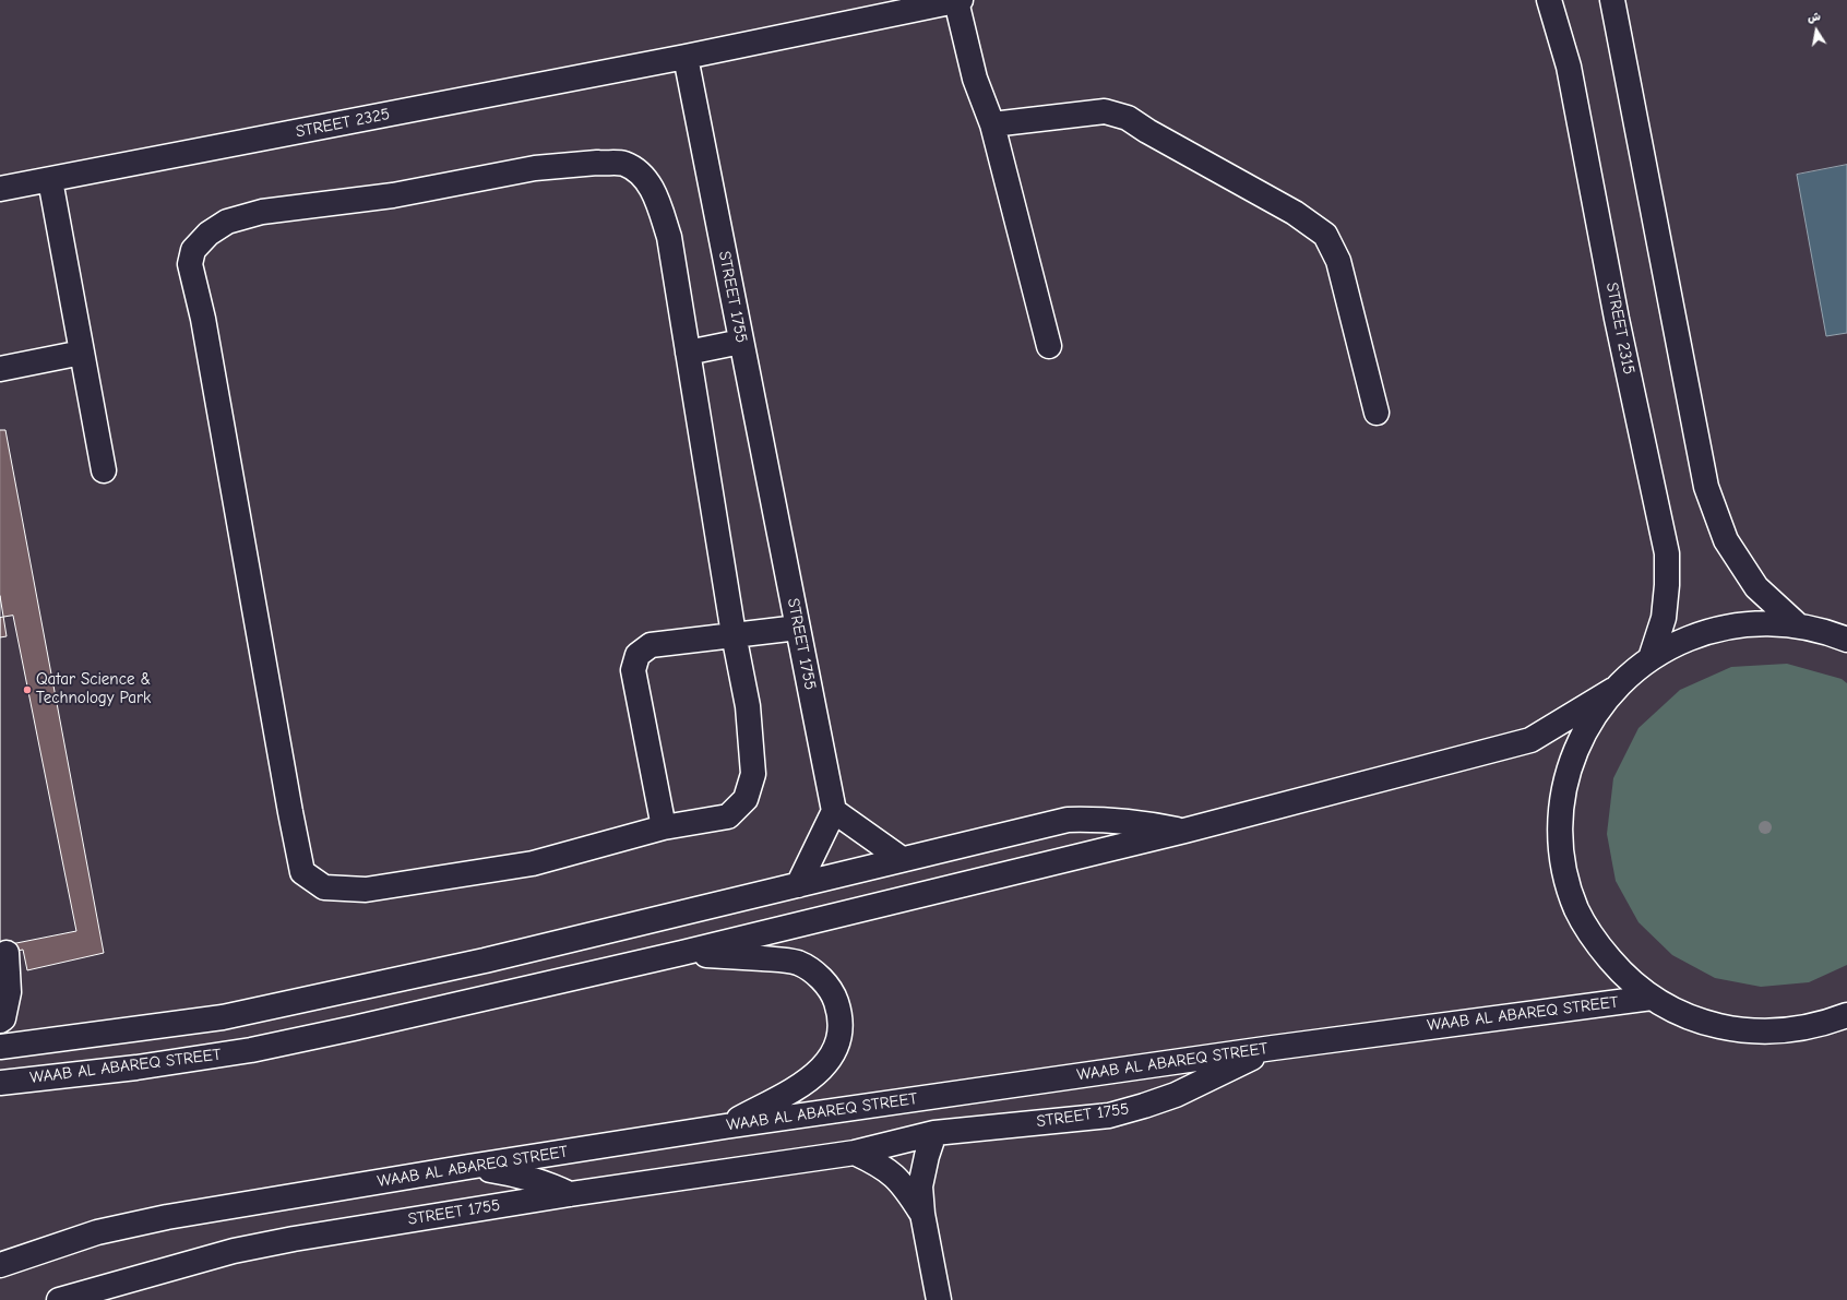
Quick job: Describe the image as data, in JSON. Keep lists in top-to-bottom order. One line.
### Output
{"streets":{"street":["STREET 2325","STREET 1755","STREET 2315","WAAB AL ABAREQ STREET"]},"crossings":[["STREET 2325","STREET 1755"],["STREET 1755","WAAB AL ABAREQ STREET"]],"places":["Qatar Science & Technology Park"],"north":"top"}
